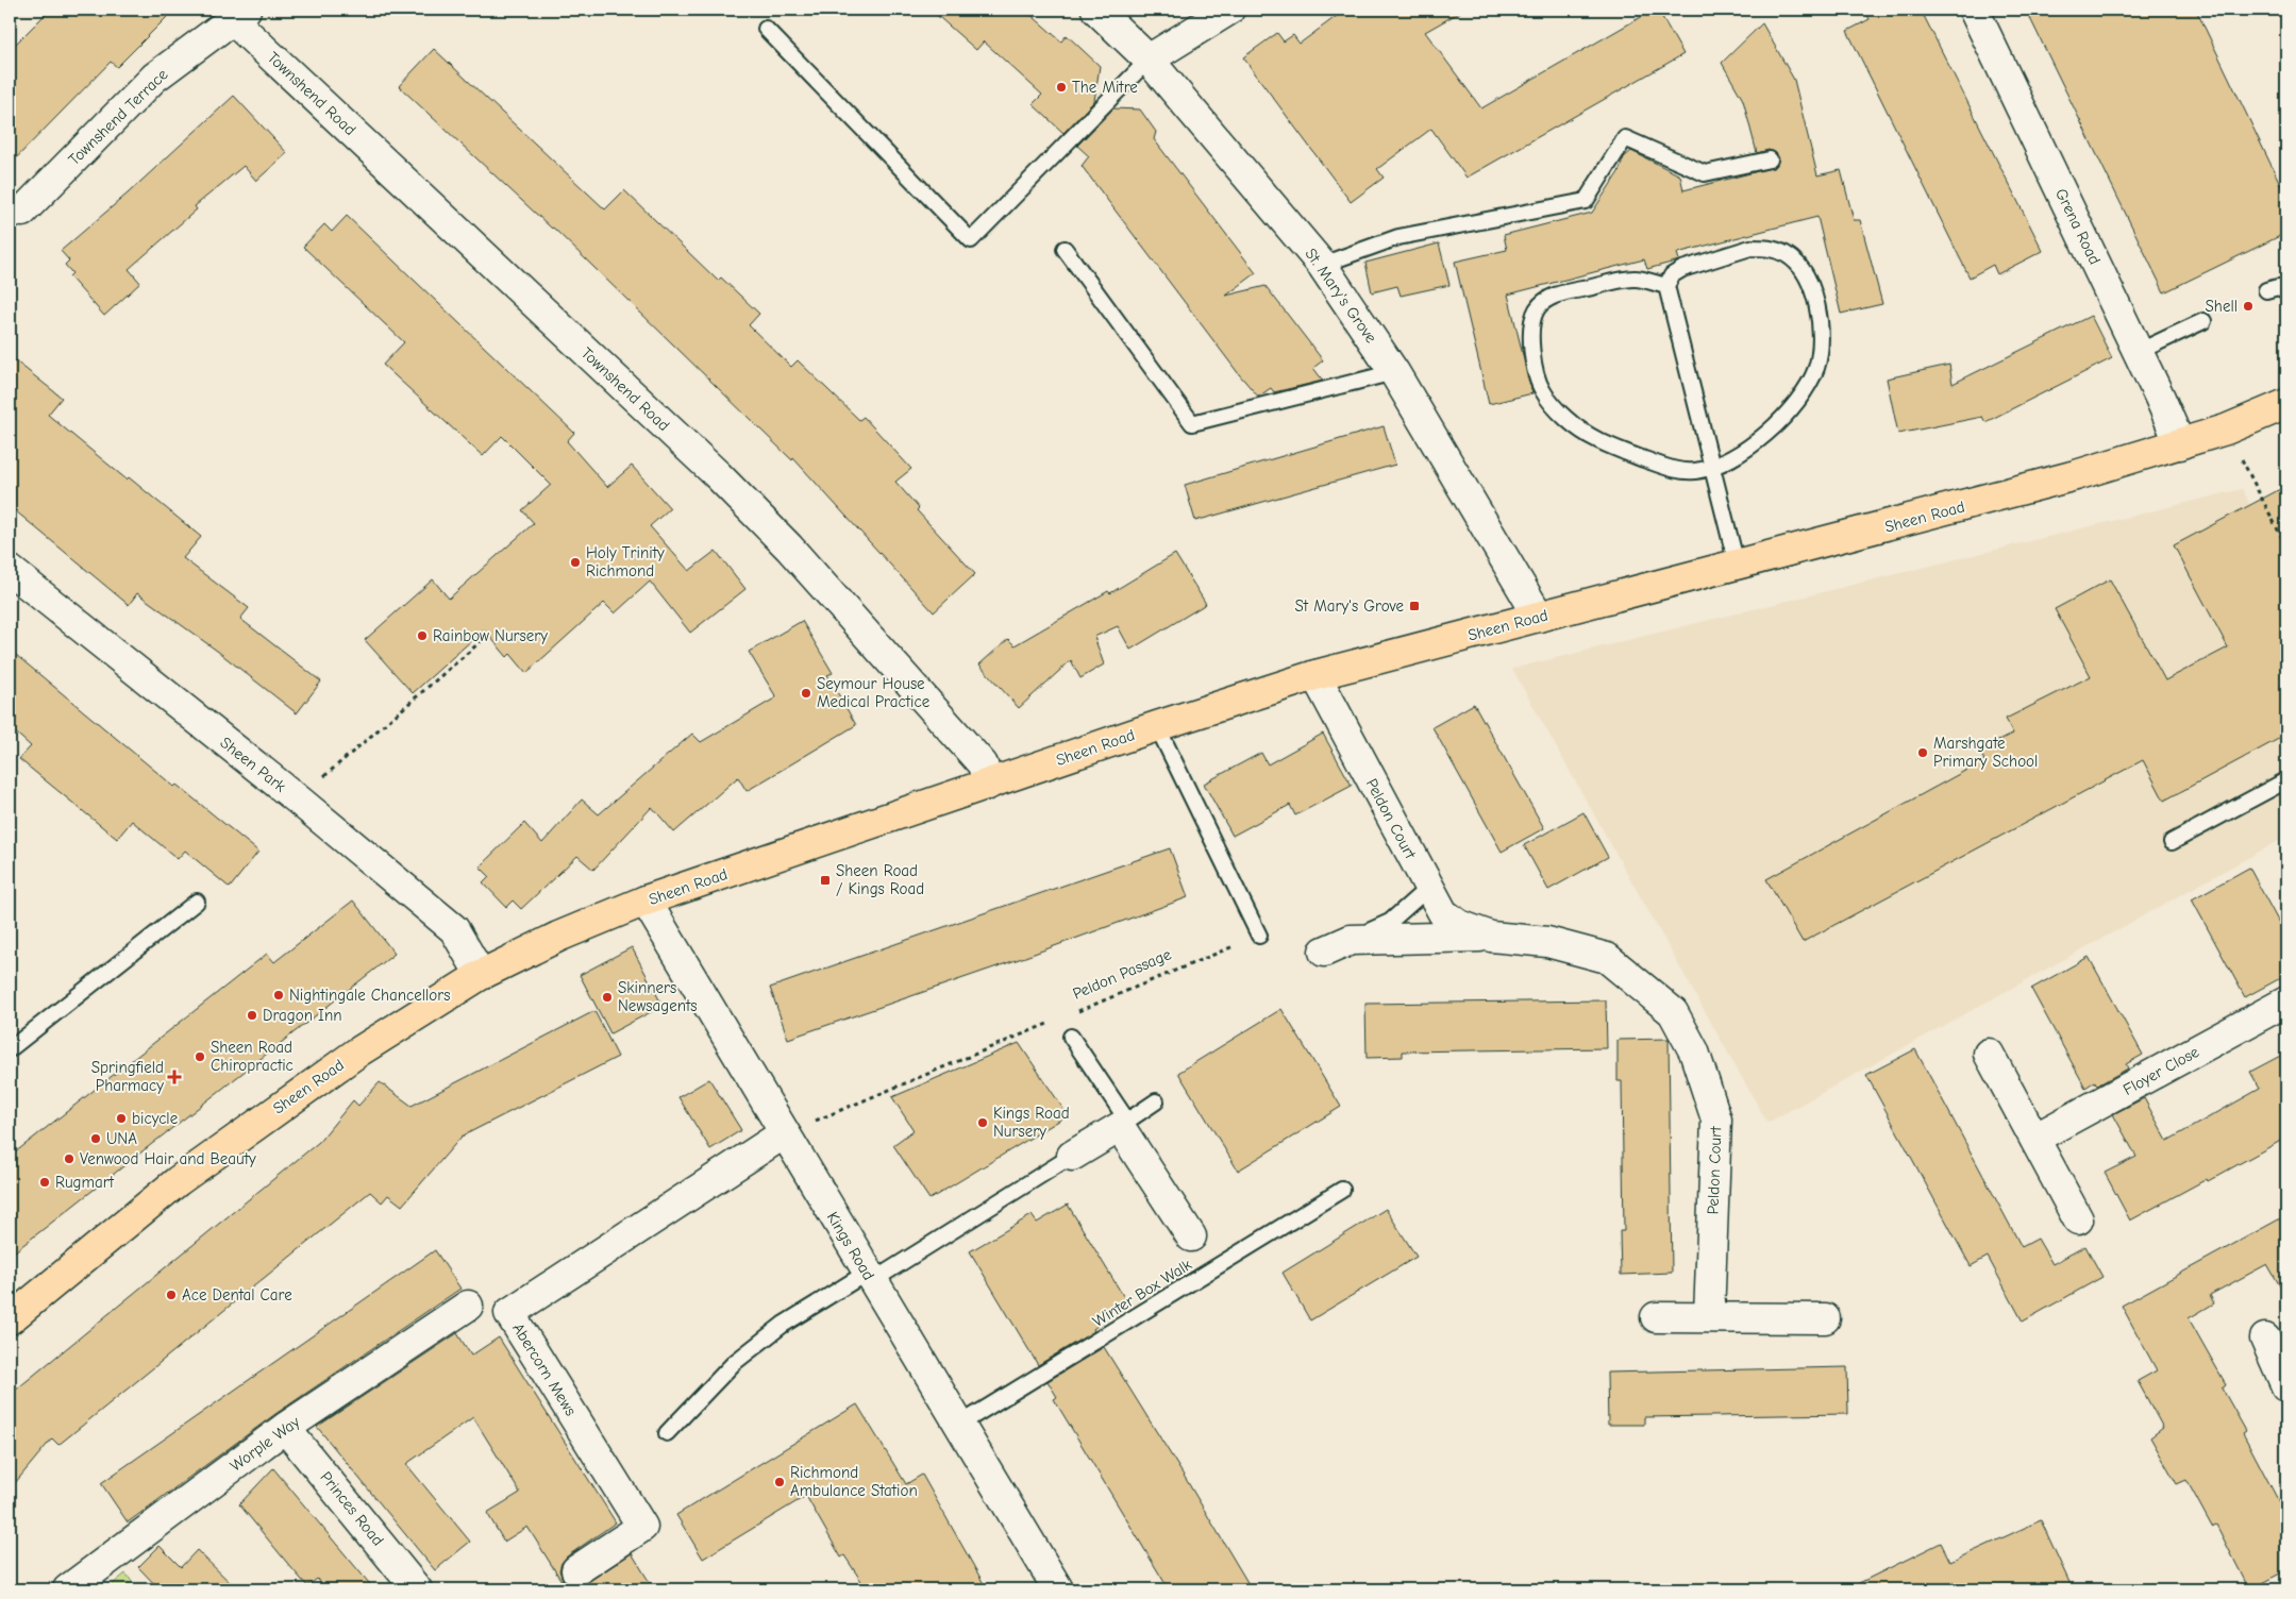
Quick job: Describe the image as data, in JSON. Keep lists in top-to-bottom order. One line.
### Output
{"streets":{"main road":["Sheen Road"],"street":["Townshend Road","Townshend Terrace","Grena Road","St. Mary's Grove","Sheen Park","Peldon Court","Floyer Close","Kings Road","Abercorn Mews","Worple Way","Princes Road"],"lane":["Winter Box Walk"],"path":["Peldon Passage"]},"crossings":[["Townshend Road","Townshend Terrace"],["Townshend Road","Sheen Road"],["Grena Road","Sheen Road"],["St. Mary's Grove","Sheen Road"],["Sheen Road","Sheen Park"],["Sheen Road","Peldon Court"],["Sheen Road","Kings Road"],["Kings Road","Winter Box Walk"],["Kings Road","Abercorn Mews"],["Worple Way","Princes Road"]],"places":{"other":["The Mitre","Shell","Holy Trinity Richmond","Rainbow Nursery","Seymour House Medical Practice","Marshgate Primary School","Nightingale Chancellors","Skinners Newsagents","Dragon Inn","Sheen Road Chiropractic","bicycle","Kings Road Nursery","UNA","Venwood Hair and Beauty","Rugmart","Ace Dental Care","Richmond Ambulance Station"],"transit":["St Mary's Grove","Sheen Road / Kings Road"],"health":["Springfield Pharmacy"]}}
